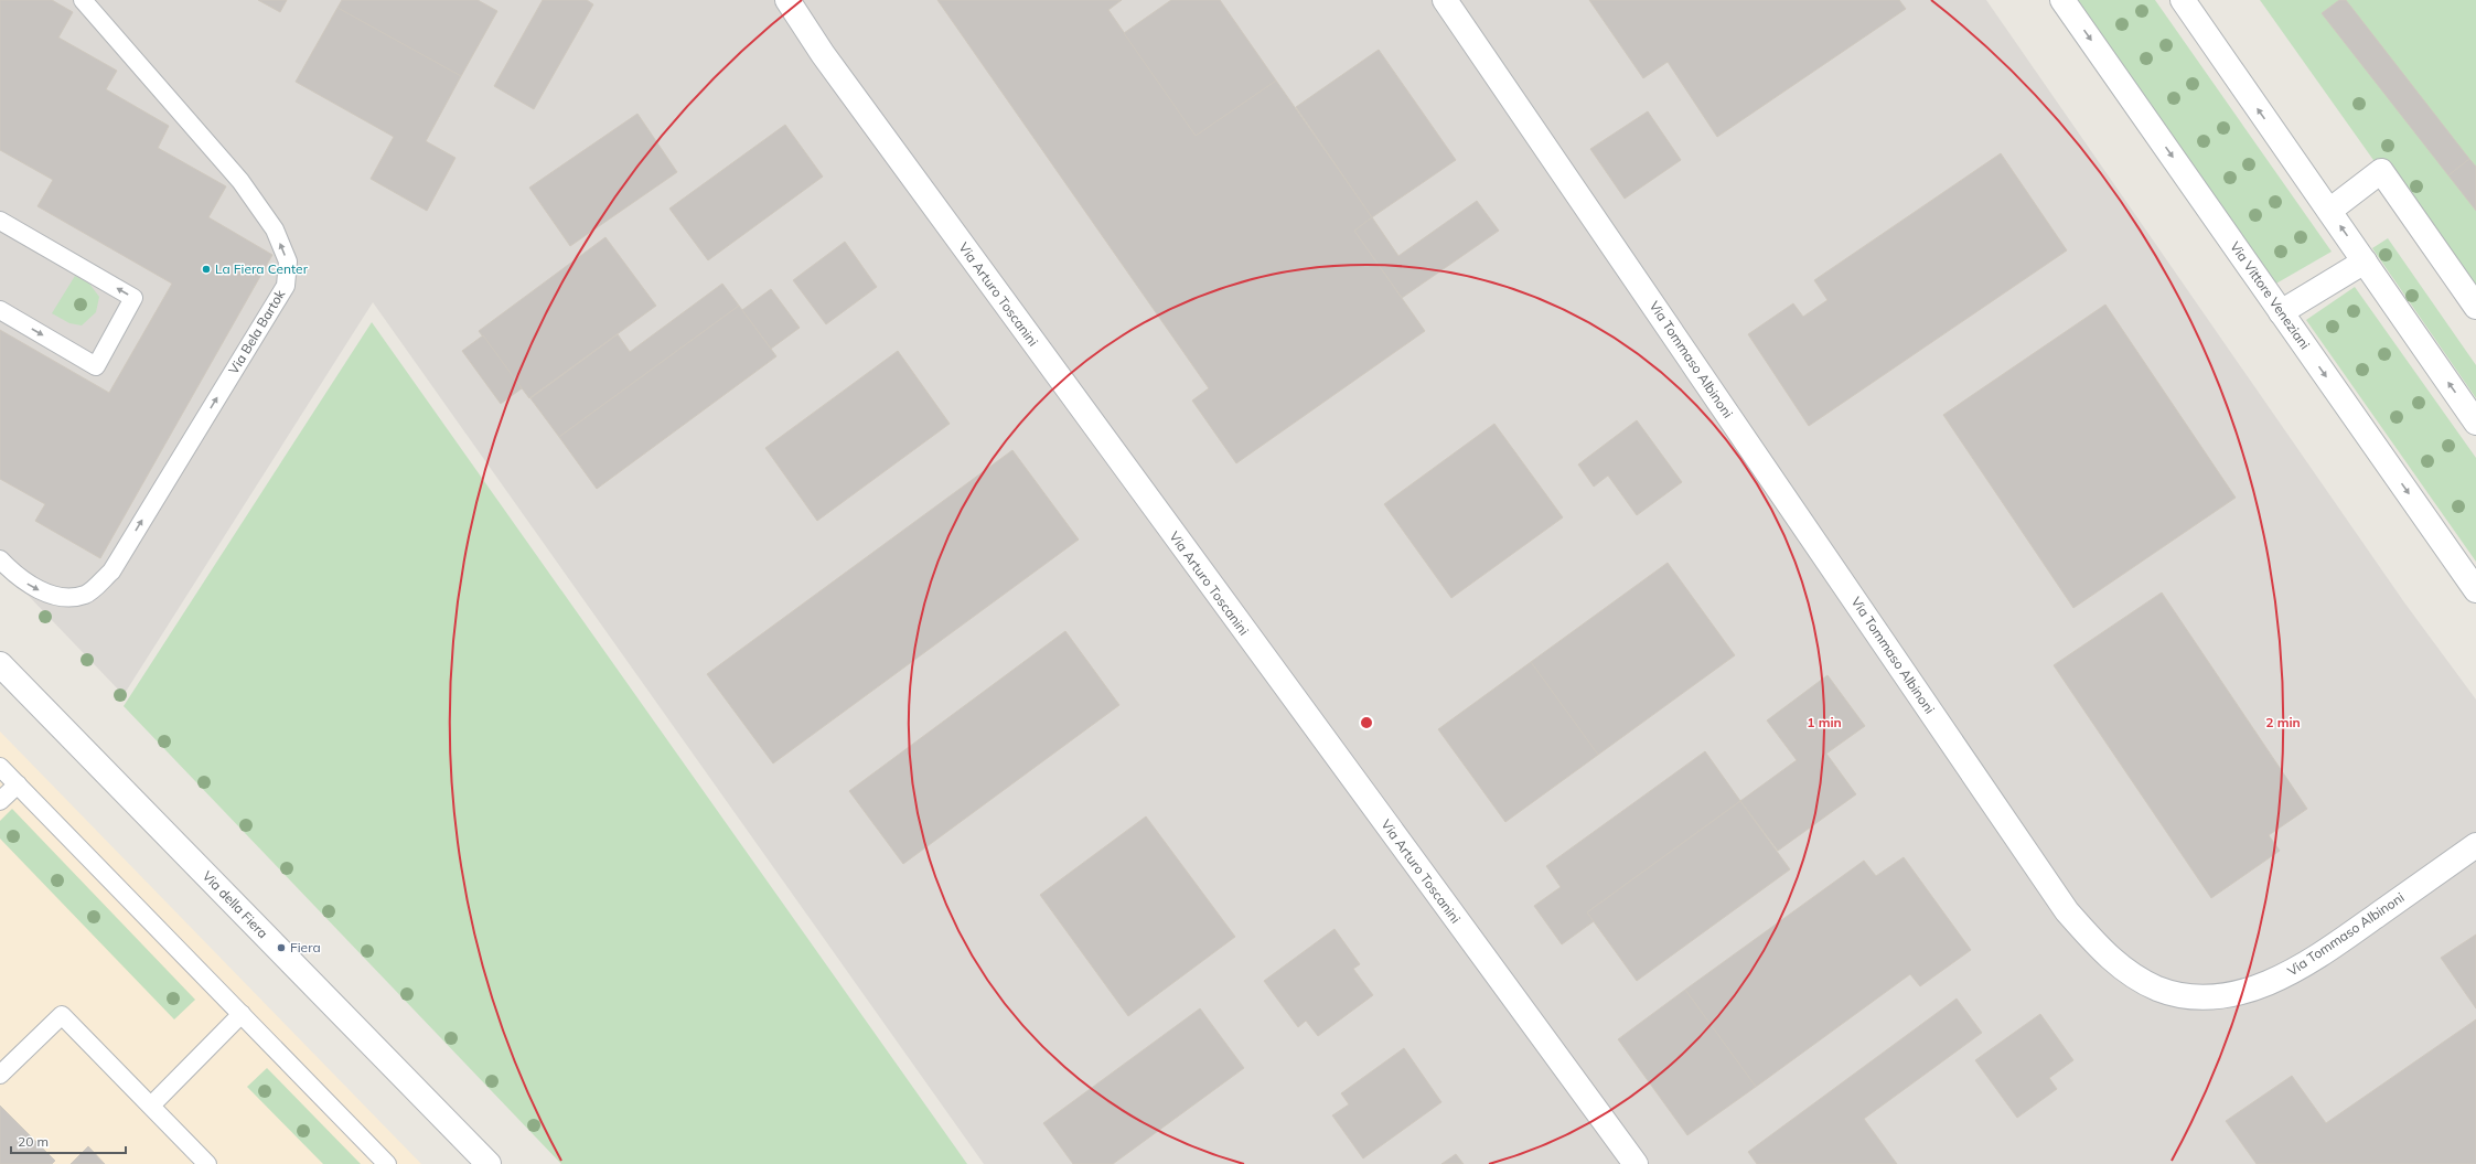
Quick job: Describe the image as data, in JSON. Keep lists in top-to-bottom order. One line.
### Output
{"streets":{"street":["Via Arturo Toscanini","Via Vittore Veneziani","Via Tommaso Albinoni","Via della Fiera"],"lane":["Via Bela Bartok"]},"places":["La Fiera Center","Fiera"],"scale_bar":"20 m","rings":["1 min","2 min"]}
